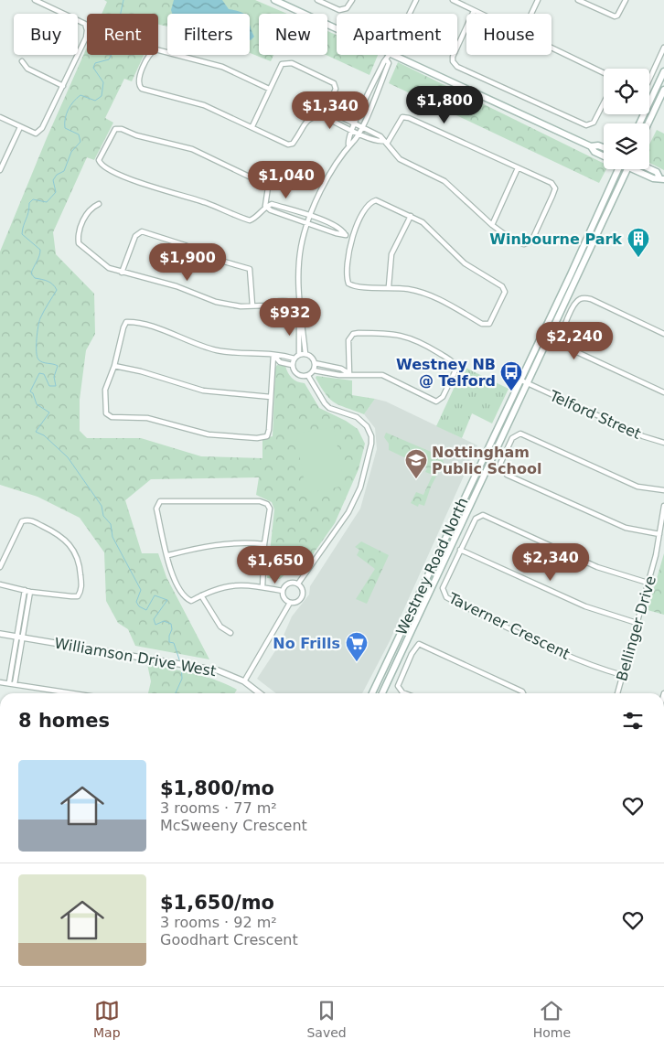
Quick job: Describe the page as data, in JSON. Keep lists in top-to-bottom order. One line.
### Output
{"streets":{"main road":["Westney Road North"],"street":["Telford Street","Taverner Crescent","Bellinger Drive","Williamson Drive West"]},"crossings":[["Telford Street","Westney Road North"],["Taverner Crescent","Bellinger Drive"]],"places":{"building":["Winbourne Park"],"bus stop":["Westney NB @ Telford"],"school or university":["Nottingham Public School"],"supermarket":["No Frills"]},"page":{"chip":["Buy","Rent","Filters","New","Apartment","House"],"price":["$1,800","$1,340","$1,040","$1,900","$932","$2,240","$2,340","$1,650"],"heading":"8 homes","list":[{"name":"$1,800/mo","note":"3 rooms · 77 m² · McSweeny Crescent"},{"name":"$1,650/mo","note":"3 rooms · 92 m² · Goodhart Crescent"}],"tabs":["Map","Saved","Home"]}}
